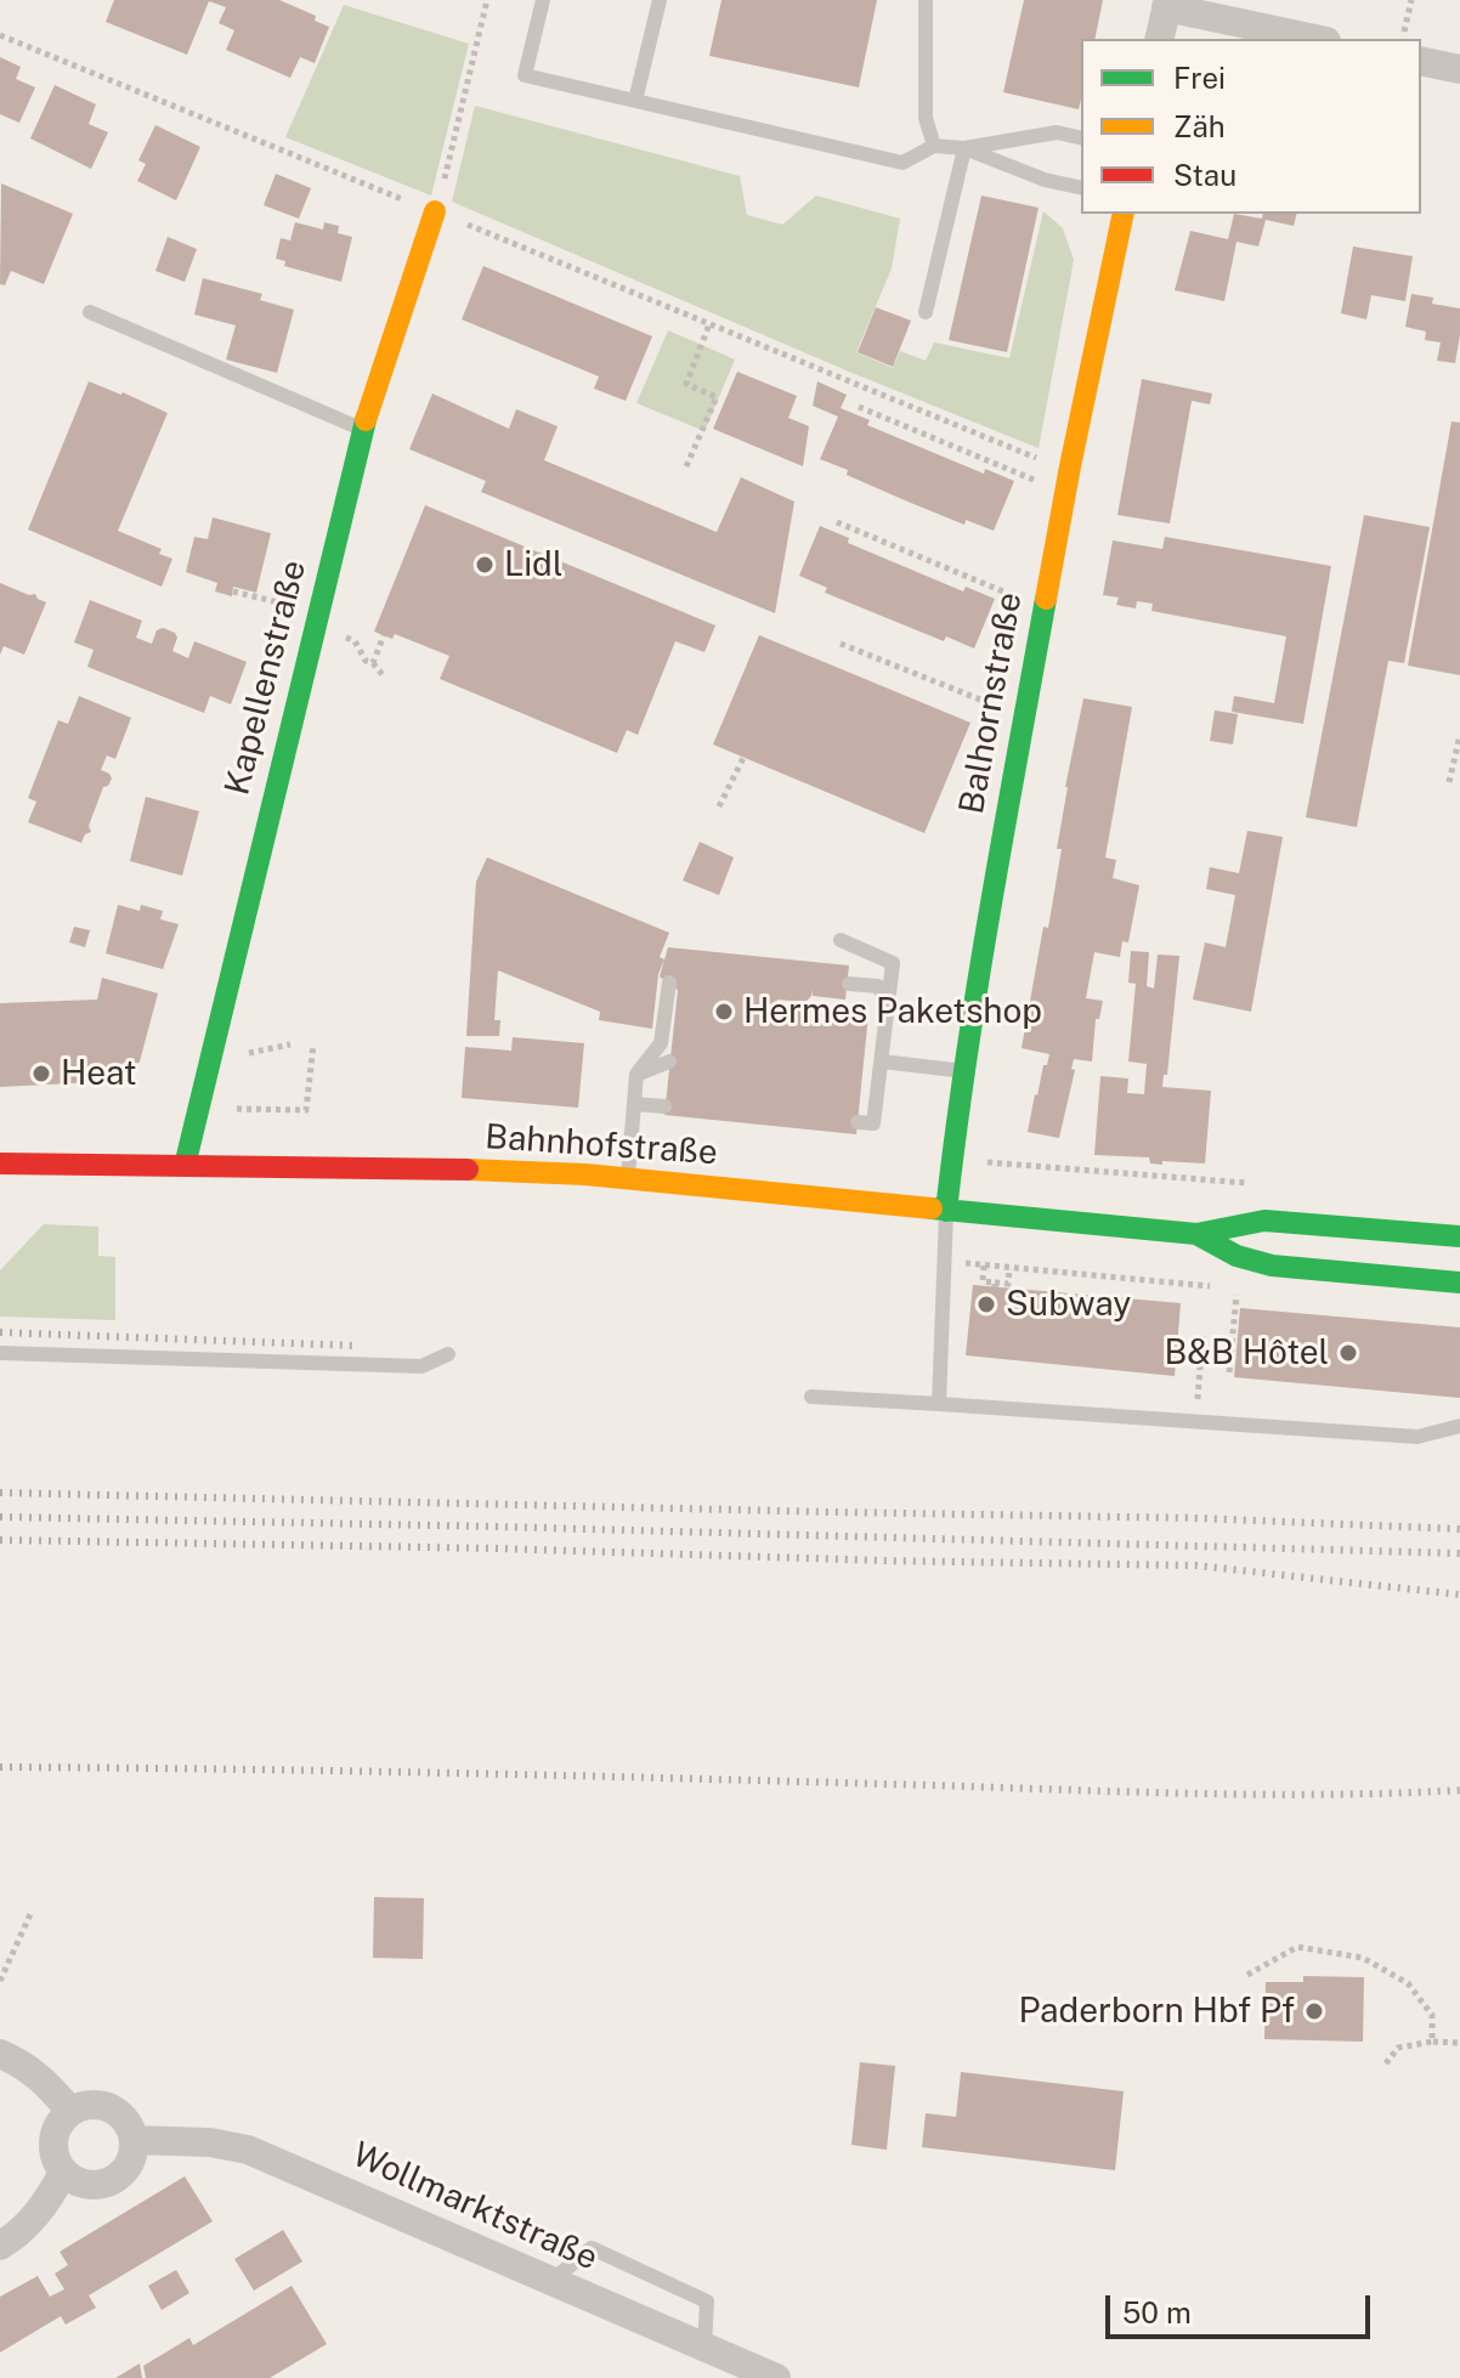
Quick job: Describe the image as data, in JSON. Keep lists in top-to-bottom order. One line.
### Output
{"streets":{"street":["Kapellenstraße","Balhornstraße","Bahnhofstraße","Wollmarktstraße"]},"crossings":[["Kapellenstraße","Bahnhofstraße"],["Balhornstraße","Bahnhofstraße"]],"places":["Lidl","Hermes Paketshop","Heat","Subway","B&B Hôtel","Paderborn Hbf Pf"],"legend":["Frei","Zäh","Stau"],"scale_bar":"50 m"}
